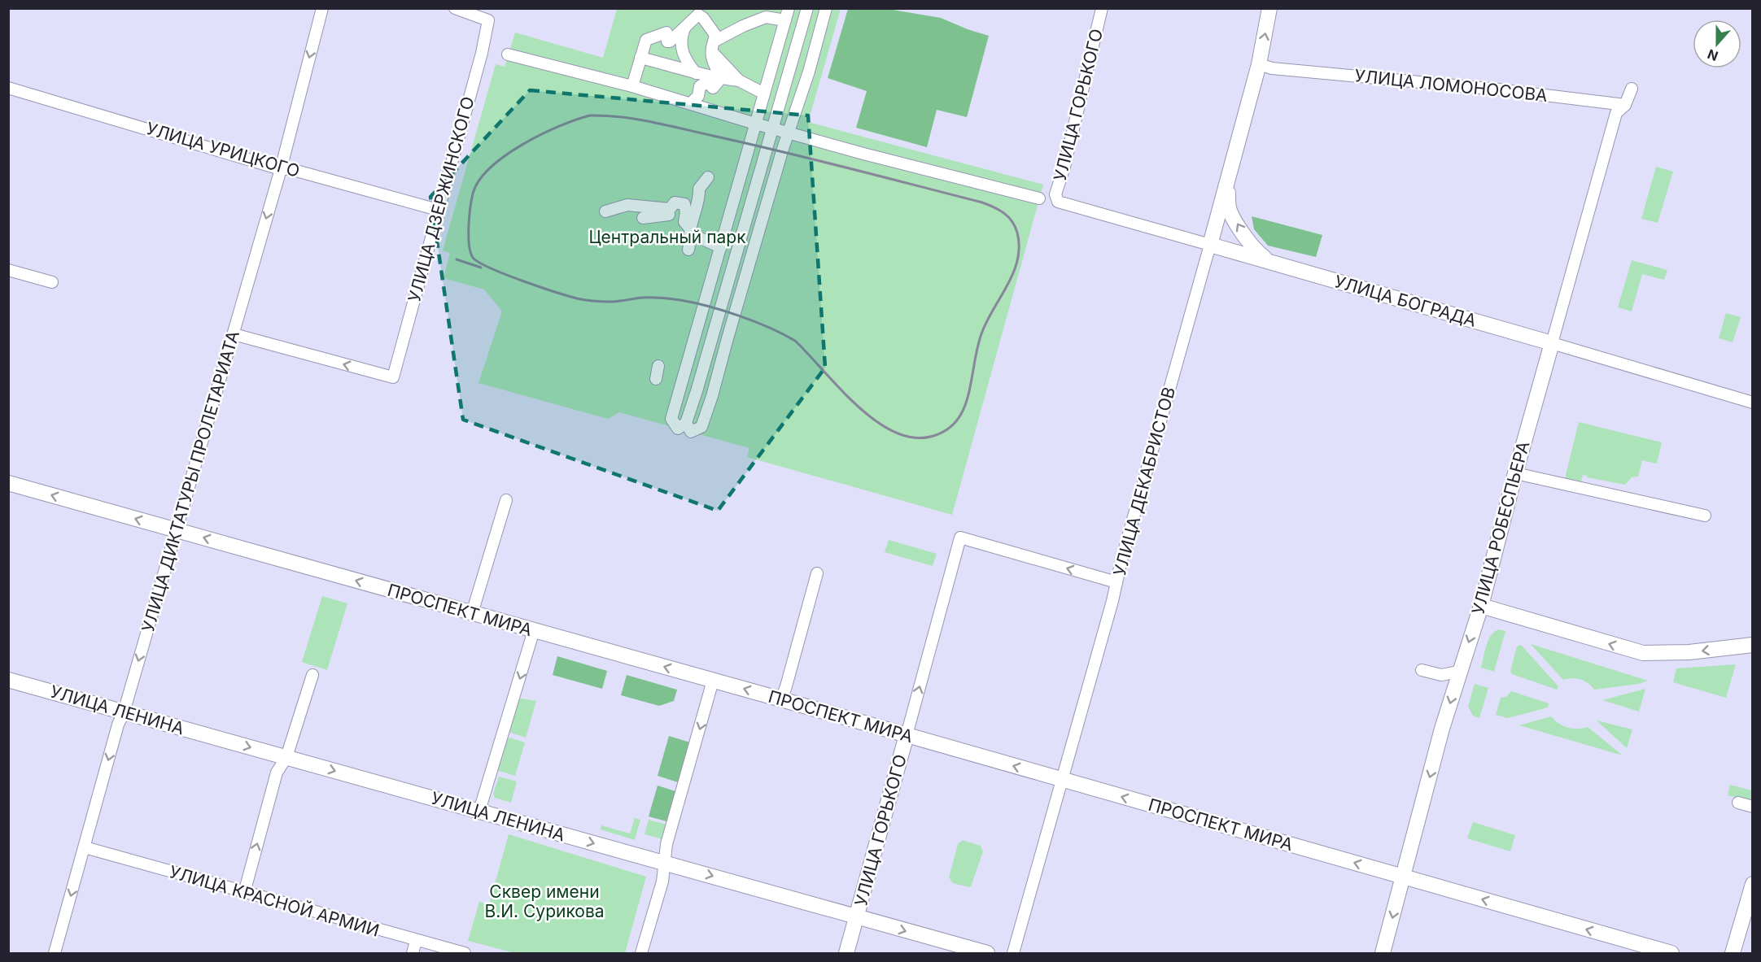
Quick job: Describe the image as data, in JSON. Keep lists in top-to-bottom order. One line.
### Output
{"streets":{"main road":["УЛИЦА ГОРЬКОГО","УЛИЦА БОГРАДА","УЛИЦА ДЕКАБРИСТОВ","УЛИЦА РОБЕСПЬЕРА","ПРОСПЕКТ МИРА","УЛИЦА ЛЕНИНА"],"street":["УЛИЦА ЛОМОНОСОВА","УЛИЦА УРИЦКОГО","УЛИЦА ДЗЕРЖИНСКОГО","УЛИЦА ДИКТАТУРЫ ПРОЛЕТАРИАТА","УЛИЦА КРАСНОЙ АРМИИ"]},"crossings":[["УЛИЦА ЛОМОНОСОВА","УЛИЦА ДЕКАБРИСТОВ"],["УЛИЦА ЛОМОНОСОВА","УЛИЦА РОБЕСПЬЕРА"],["УЛИЦА ГОРЬКОГО","УЛИЦА БОГРАДА"],["УЛИЦА ГОРЬКОГО","УЛИЦА ДЕКАБРИСТОВ"],["УЛИЦА ГОРЬКОГО","ПРОСПЕКТ МИРА"],["УЛИЦА ГОРЬКОГО","УЛИЦА ЛЕНИНА"],["УЛИЦА УРИЦКОГО","УЛИЦА ДЗЕРЖИНСКОГО"],["УЛИЦА УРИЦКОГО","УЛИЦА ДИКТАТУРЫ ПРОЛЕТАРИАТА"],["УЛИЦА ДЗЕРЖИНСКОГО","УЛИЦА ДИКТАТУРЫ ПРОЛЕТАРИАТА"],["УЛИЦА БОГРАДА","УЛИЦА ДЕКАБРИСТОВ"],["УЛИЦА БОГРАДА","УЛИЦА РОБЕСПЬЕРА"],["УЛИЦА ДИКТАТУРЫ ПРОЛЕТАРИАТА","ПРОСПЕКТ МИРА"],["УЛИЦА ДИКТАТУРЫ ПРОЛЕТАРИАТА","УЛИЦА ЛЕНИНА"],["УЛИЦА ДИКТАТУРЫ ПРОЛЕТАРИАТА","УЛИЦА КРАСНОЙ АРМИИ"],["УЛИЦА ДЕКАБРИСТОВ","ПРОСПЕКТ МИРА"],["УЛИЦА РОБЕСПЬЕРА","ПРОСПЕКТ МИРА"]],"one_way":["УЛИЦА ДИКТАТУРЫ ПРОЛЕТАРИАТА","УЛИЦА РОБЕСПЬЕРА","ПРОСПЕКТ МИРА","УЛИЦА ЛЕНИНА"],"parks":["Центральный парк","Сквер имени В.И. Сурикова"],"north":"bottom"}
